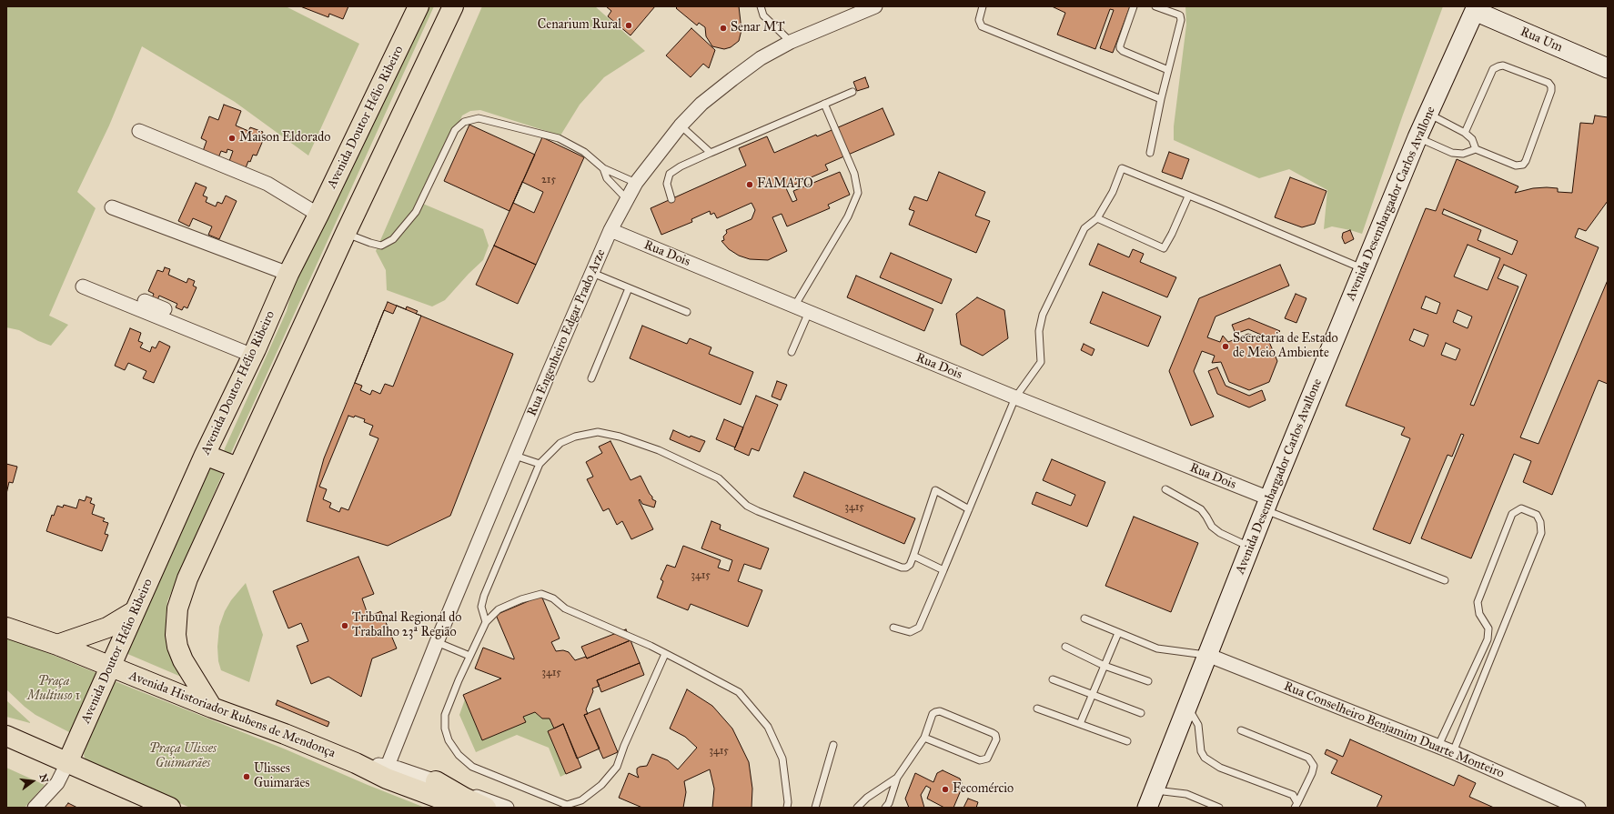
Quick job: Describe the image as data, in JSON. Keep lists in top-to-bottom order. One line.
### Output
{"streets":{"main road":["Avenida Doutor Hélio Ribeiro","Avenida Historiador Rubens de Mendonça"],"street":["Rua Um","Avenida Desembargador Carlos Avallone","Rua Dois","Rua Engenheiro Edgar Prado Arze","Rua Conselheiro Benjamim Duarte Monteiro"]},"crossings":[["Rua Um","Avenida Desembargador Carlos Avallone"],["Avenida Doutor Hélio Ribeiro","Avenida Historiador Rubens de Mendonça"],["Avenida Desembargador Carlos Avallone","Rua Dois"],["Avenida Desembargador Carlos Avallone","Rua Conselheiro Benjamim Duarte Monteiro"],["Rua Dois","Rua Engenheiro Edgar Prado Arze"],["Rua Engenheiro Edgar Prado Arze","Avenida Historiador Rubens de Mendonça"]],"parks":["Praça Multiuso 1","Praça Ulisses Guimarães"],"places":["Cenarium Rural","Senar MT","Maison Eldorado","FAMATO","Secretaria de Estado de Meio Ambiente","Tribunal Regional do Trabalho 23ª Região","Ulisses Guimarães","Fecomércio"],"house_numbers":["215","3415","3415","3415","3415"],"north":"right"}
